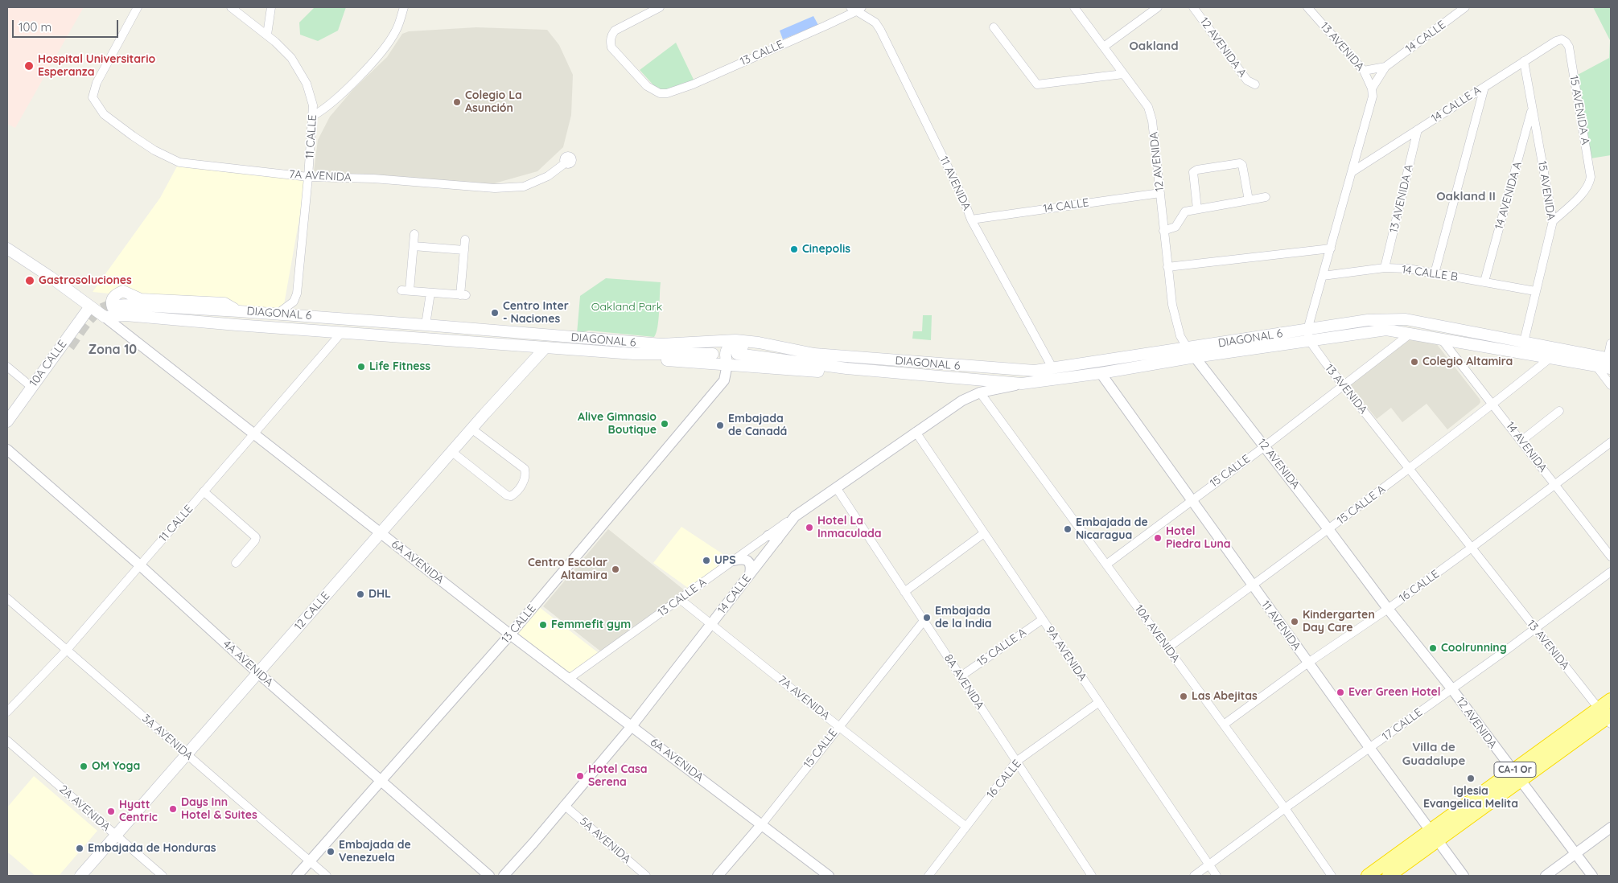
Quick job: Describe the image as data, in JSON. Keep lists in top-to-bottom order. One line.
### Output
{"streets":{"highway":["CA-1 Or"],"main road":["DIAGONAL 6","10A CALLE","6A AVENIDA","12 CALLE"],"street":["14 CALLE","13 AVENIDA","12 AVENIDA A","13 CALLE","14 CALLE A","15 AVENIDA A","11 CALLE","12 AVENIDA","7A AVENIDA","11 AVENIDA","15 AVENIDA","14 AVENIDA A","13 AVENIDA A","14 CALLE B","14 AVENIDA","15 CALLE","15 CALLE A","16 CALLE","13 CALLE A","10A AVENIDA","9A AVENIDA","4A AVENIDA","8A AVENIDA","17 CALLE","3A AVENIDA","2A AVENIDA","5A AVENIDA"]},"crossings":[["14 CALLE","13 AVENIDA"],["14 CALLE","12 AVENIDA"],["14 CALLE","7A AVENIDA"],["14 CALLE","11 AVENIDA"],["14 CALLE","DIAGONAL 6"],["14 CALLE","6A AVENIDA"],["14 CALLE","13 CALLE A"],["14 CALLE","10A AVENIDA"],["14 CALLE","9A AVENIDA"],["14 CALLE","8A AVENIDA"],["14 CALLE","5A AVENIDA"],["13 AVENIDA","DIAGONAL 6"],["13 AVENIDA","15 CALLE"],["13 AVENIDA","15 CALLE A"],["13 AVENIDA","16 CALLE"],["13 AVENIDA","17 CALLE"],["13 AVENIDA","CA-1 Or"],["13 CALLE","11 AVENIDA"],["13 CALLE","DIAGONAL 6"],["13 CALLE","6A AVENIDA"],["13 CALLE","4A AVENIDA"],["13 CALLE","3A AVENIDA"],["14 CALLE A","15 AVENIDA A"],["14 CALLE A","15 AVENIDA"],["14 CALLE A","13 AVENIDA A"],["15 AVENIDA A","15 AVENIDA"],["11 CALLE","7A AVENIDA"],["11 CALLE","DIAGONAL 6"],["11 CALLE","6A AVENIDA"],["11 CALLE","4A AVENIDA"],["11 CALLE","3A AVENIDA"],["12 AVENIDA","DIAGONAL 6"],["12 AVENIDA","15 CALLE"],["12 AVENIDA","15 CALLE A"],["12 AVENIDA","16 CALLE"],["12 AVENIDA","17 CALLE"],["12 AVENIDA","CA-1 Or"],["7A AVENIDA","15 CALLE"],["7A AVENIDA","16 CALLE"],["7A AVENIDA","13 CALLE A"],["11 AVENIDA","DIAGONAL 6"],["11 AVENIDA","15 CALLE"],["11 AVENIDA","15 CALLE A"],["11 AVENIDA","16 CALLE"],["11 AVENIDA","17 CALLE"],["11 AVENIDA","CA-1 Or"],["15 AVENIDA","14 AVENIDA A"],["15 AVENIDA","14 CALLE B"],["15 AVENIDA","DIAGONAL 6"],["14 AVENIDA A","14 CALLE B"],["13 AVENIDA A","14 CALLE B"],["DIAGONAL 6","14 AVENIDA"],["DIAGONAL 6","15 CALLE"],["DIAGONAL 6","15 CALLE A"],["DIAGONAL 6","6A AVENIDA"],["DIAGONAL 6","12 CALLE"],["10A CALLE","6A AVENIDA"],["14 AVENIDA","15 CALLE A"],["14 AVENIDA","16 CALLE"],["15 CALLE","6A AVENIDA"],["15 CALLE","10A AVENIDA"],["15 CALLE","8A AVENIDA"],["15 CALLE A","10A AVENIDA"],["15 CALLE A","9A AVENIDA"],["15 CALLE A","8A AVENIDA"],["6A AVENIDA","13 CALLE A"],["6A AVENIDA","12 CALLE"],["16 CALLE","10A AVENIDA"],["16 CALLE","9A AVENIDA"],["16 CALLE","8A AVENIDA"],["12 CALLE","4A AVENIDA"],["12 CALLE","3A AVENIDA"],["12 CALLE","2A AVENIDA"],["10A AVENIDA","17 CALLE"],["9A AVENIDA","17 CALLE"]],"districts":["Oakland","Oakland II","Zona 10","Villa de Guadalupe"],"parks":["Oakland Park"],"places":["Hospital Universitario Esperanza","Colegio La Asunción","Cinepolis","Gastrosoluciones","Centro Inter - Naciones","Colegio Altamira","Life Fitness","Alive Gimnasio Boutique","Embajada de Canadá","Hotel La Inmaculada","Embajada de Nicaragua","Hotel Piedra Luna","UPS","Centro Escolar Altamira","DHL","Embajada de la India","Kindergarten Day Care","Femmefit gym","Coolrunning","Ever Green Hotel","Las Abejitas","OM Yoga","Hotel Casa Serena","Iglesia Evangelica Melita","Days Inn Hotel & Suites","Hyatt Centric","Embajada de Honduras","Embajada de Venezuela"],"scale_bar":"100 m"}
